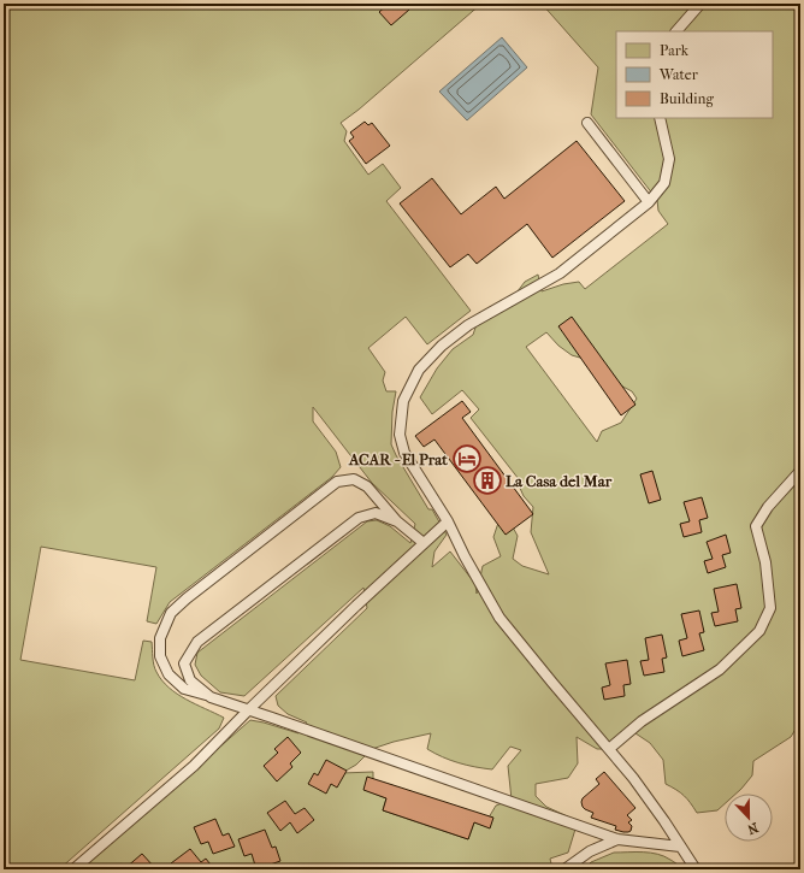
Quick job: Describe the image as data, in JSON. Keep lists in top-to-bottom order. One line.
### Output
{"places":{"hotel":["ACAR - El Prat"],"building":["La Casa del Mar"]},"legend":["Park","Water","Building"],"north":"bottom"}
